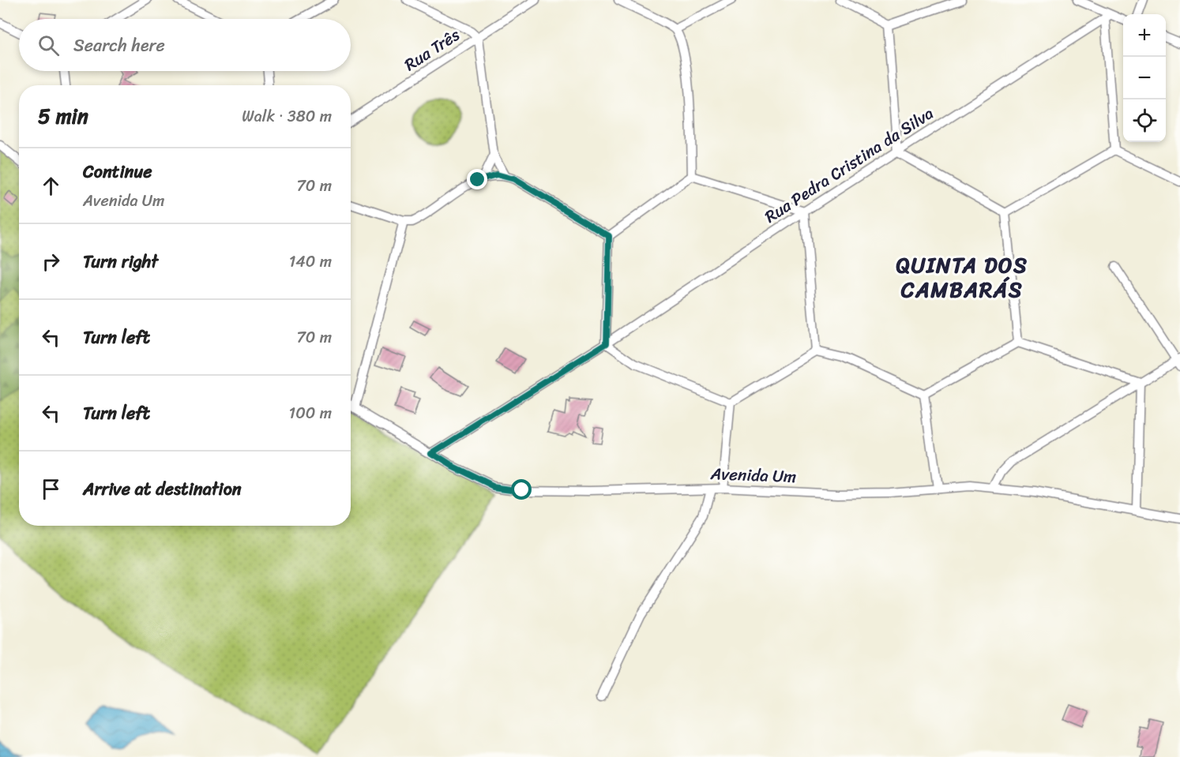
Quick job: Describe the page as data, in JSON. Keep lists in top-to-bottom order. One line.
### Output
{"streets":{"street":["Rua Três","Rua Pedra Cristina da Silva","Avenida Um"]},"crossings":[["Rua Pedra Cristina da Silva","Avenida Um"]],"districts":["QUINTA DOS CAMBARÁS"],"page":{"map_buttons":["+","−"],"search":"Search here","heading":["5 min","Walk · 380 m"],"list":[["Continue","Avenida Um","70 m"],["Turn right","140 m"],["Turn left","70 m"],["Turn left","100 m"],"Arrive at destination"]}}
